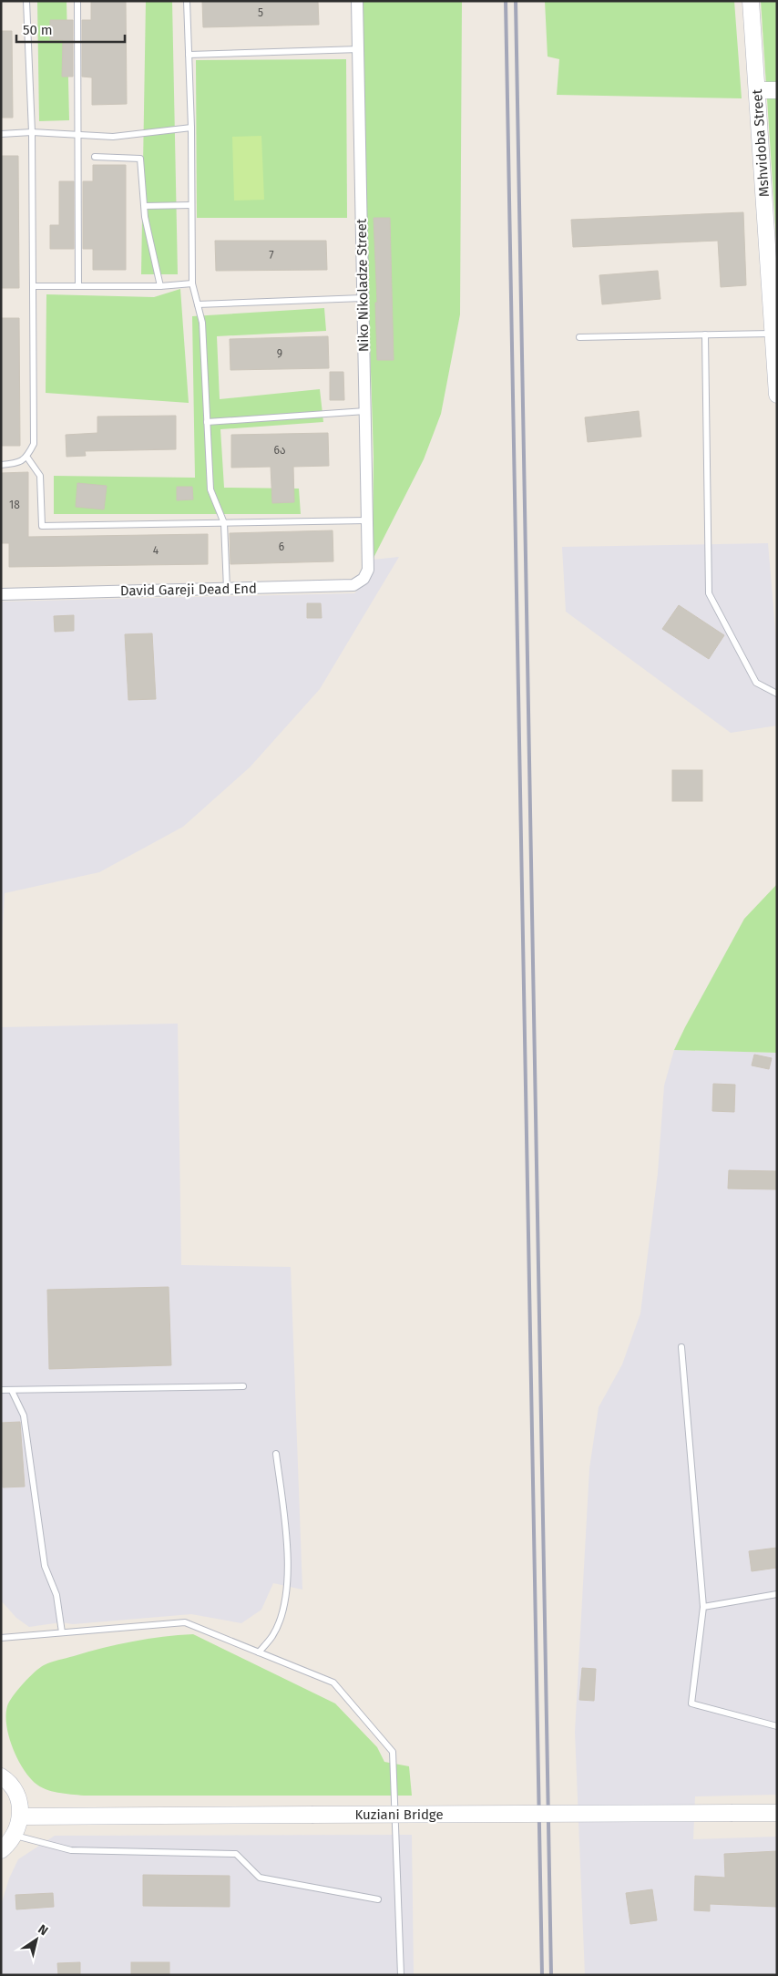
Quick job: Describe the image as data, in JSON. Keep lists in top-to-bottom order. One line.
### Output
{"streets":{"main road":["Mshvidoba Street","Kuziani Bridge"],"street":["Niko Nikoladze Street","David Gareji Dead End"]},"crossings":[["Niko Nikoladze Street","David Gareji Dead End"]],"house_numbers":["5","7","9","6ა","18","6","4"],"scale_bar":"50 m","north":"top right"}
